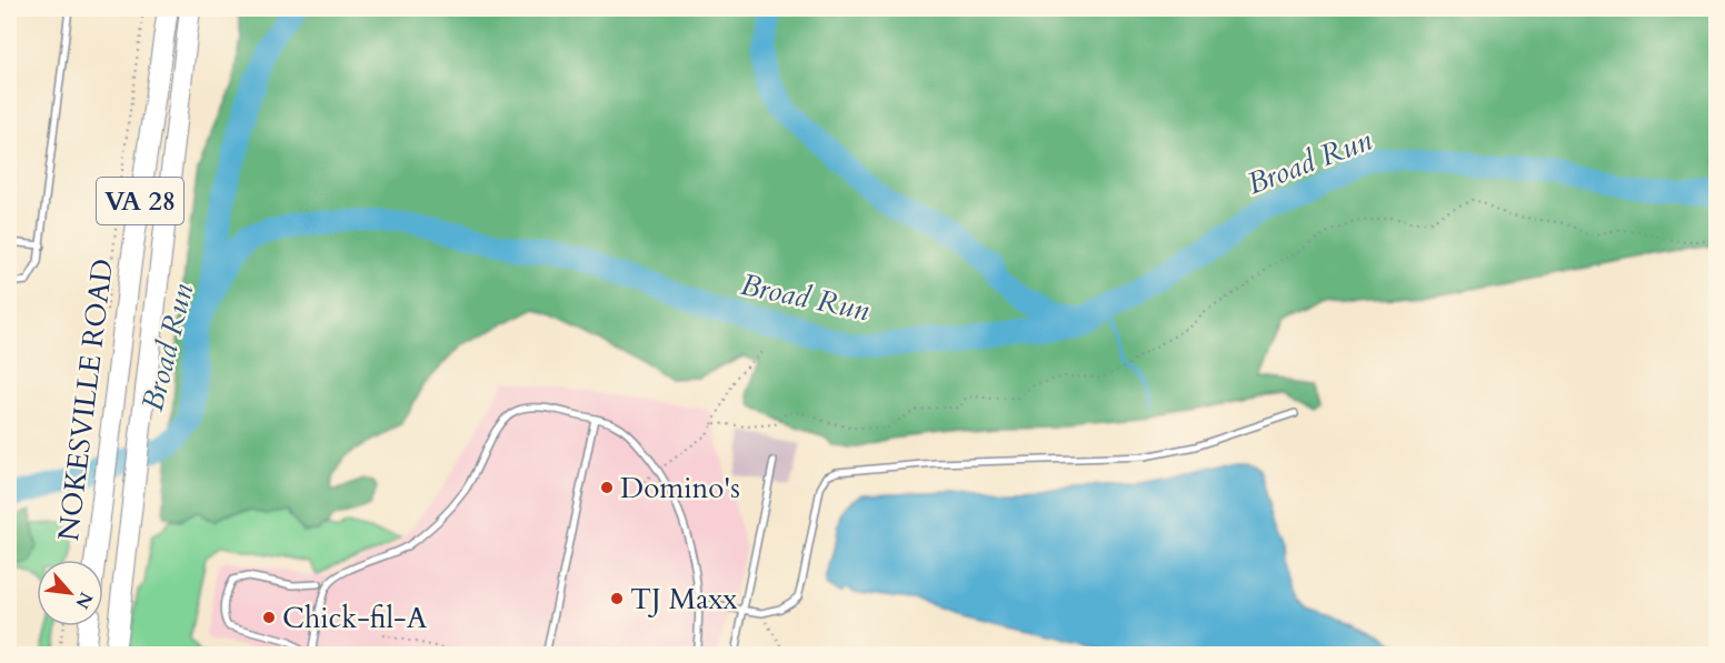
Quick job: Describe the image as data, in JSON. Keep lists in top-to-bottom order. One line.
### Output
{"streets":{"highway":["VA 28","NOKESVILLE ROAD"]},"water":["Broad Run"],"places":["Domino's","TJ Maxx","Chick-fil-A"],"north":"bottom right"}
